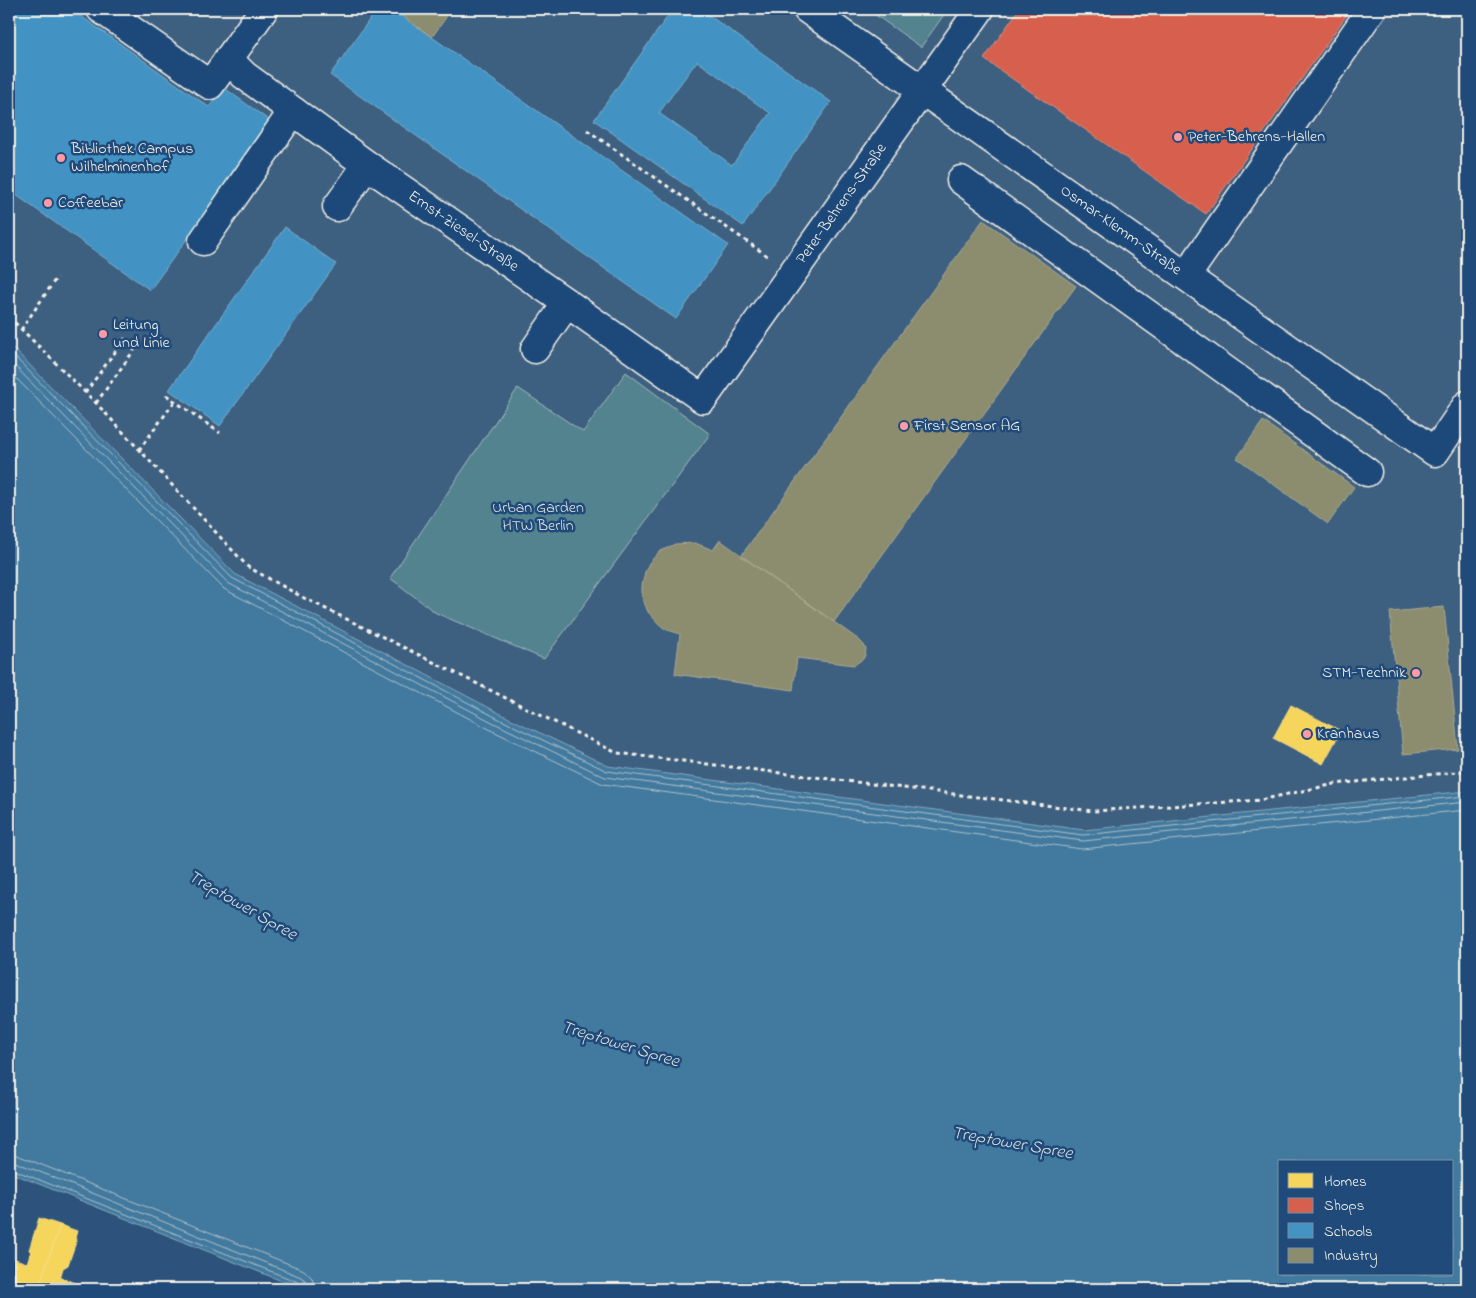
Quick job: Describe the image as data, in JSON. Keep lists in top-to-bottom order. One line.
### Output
{"streets":{"street":["Peter-Behrens-Straße","Osmar-Klemm-Straße","Ernst-Ziesel-Straße"]},"crossings":[["Peter-Behrens-Straße","Osmar-Klemm-Straße"],["Peter-Behrens-Straße","Ernst-Ziesel-Straße"]],"water":["Treptower Spree"],"parks":["Urban Garden HTW Berlin"],"places":["Peter-Behrens-Hallen","Bibliothek Campus Wilhelminenhof","Coffeebar","Leitung und Linie","First Sensor AG","STM-Technik","Kranhaus"],"legend":["Homes","Shops","Schools","Industry"]}
